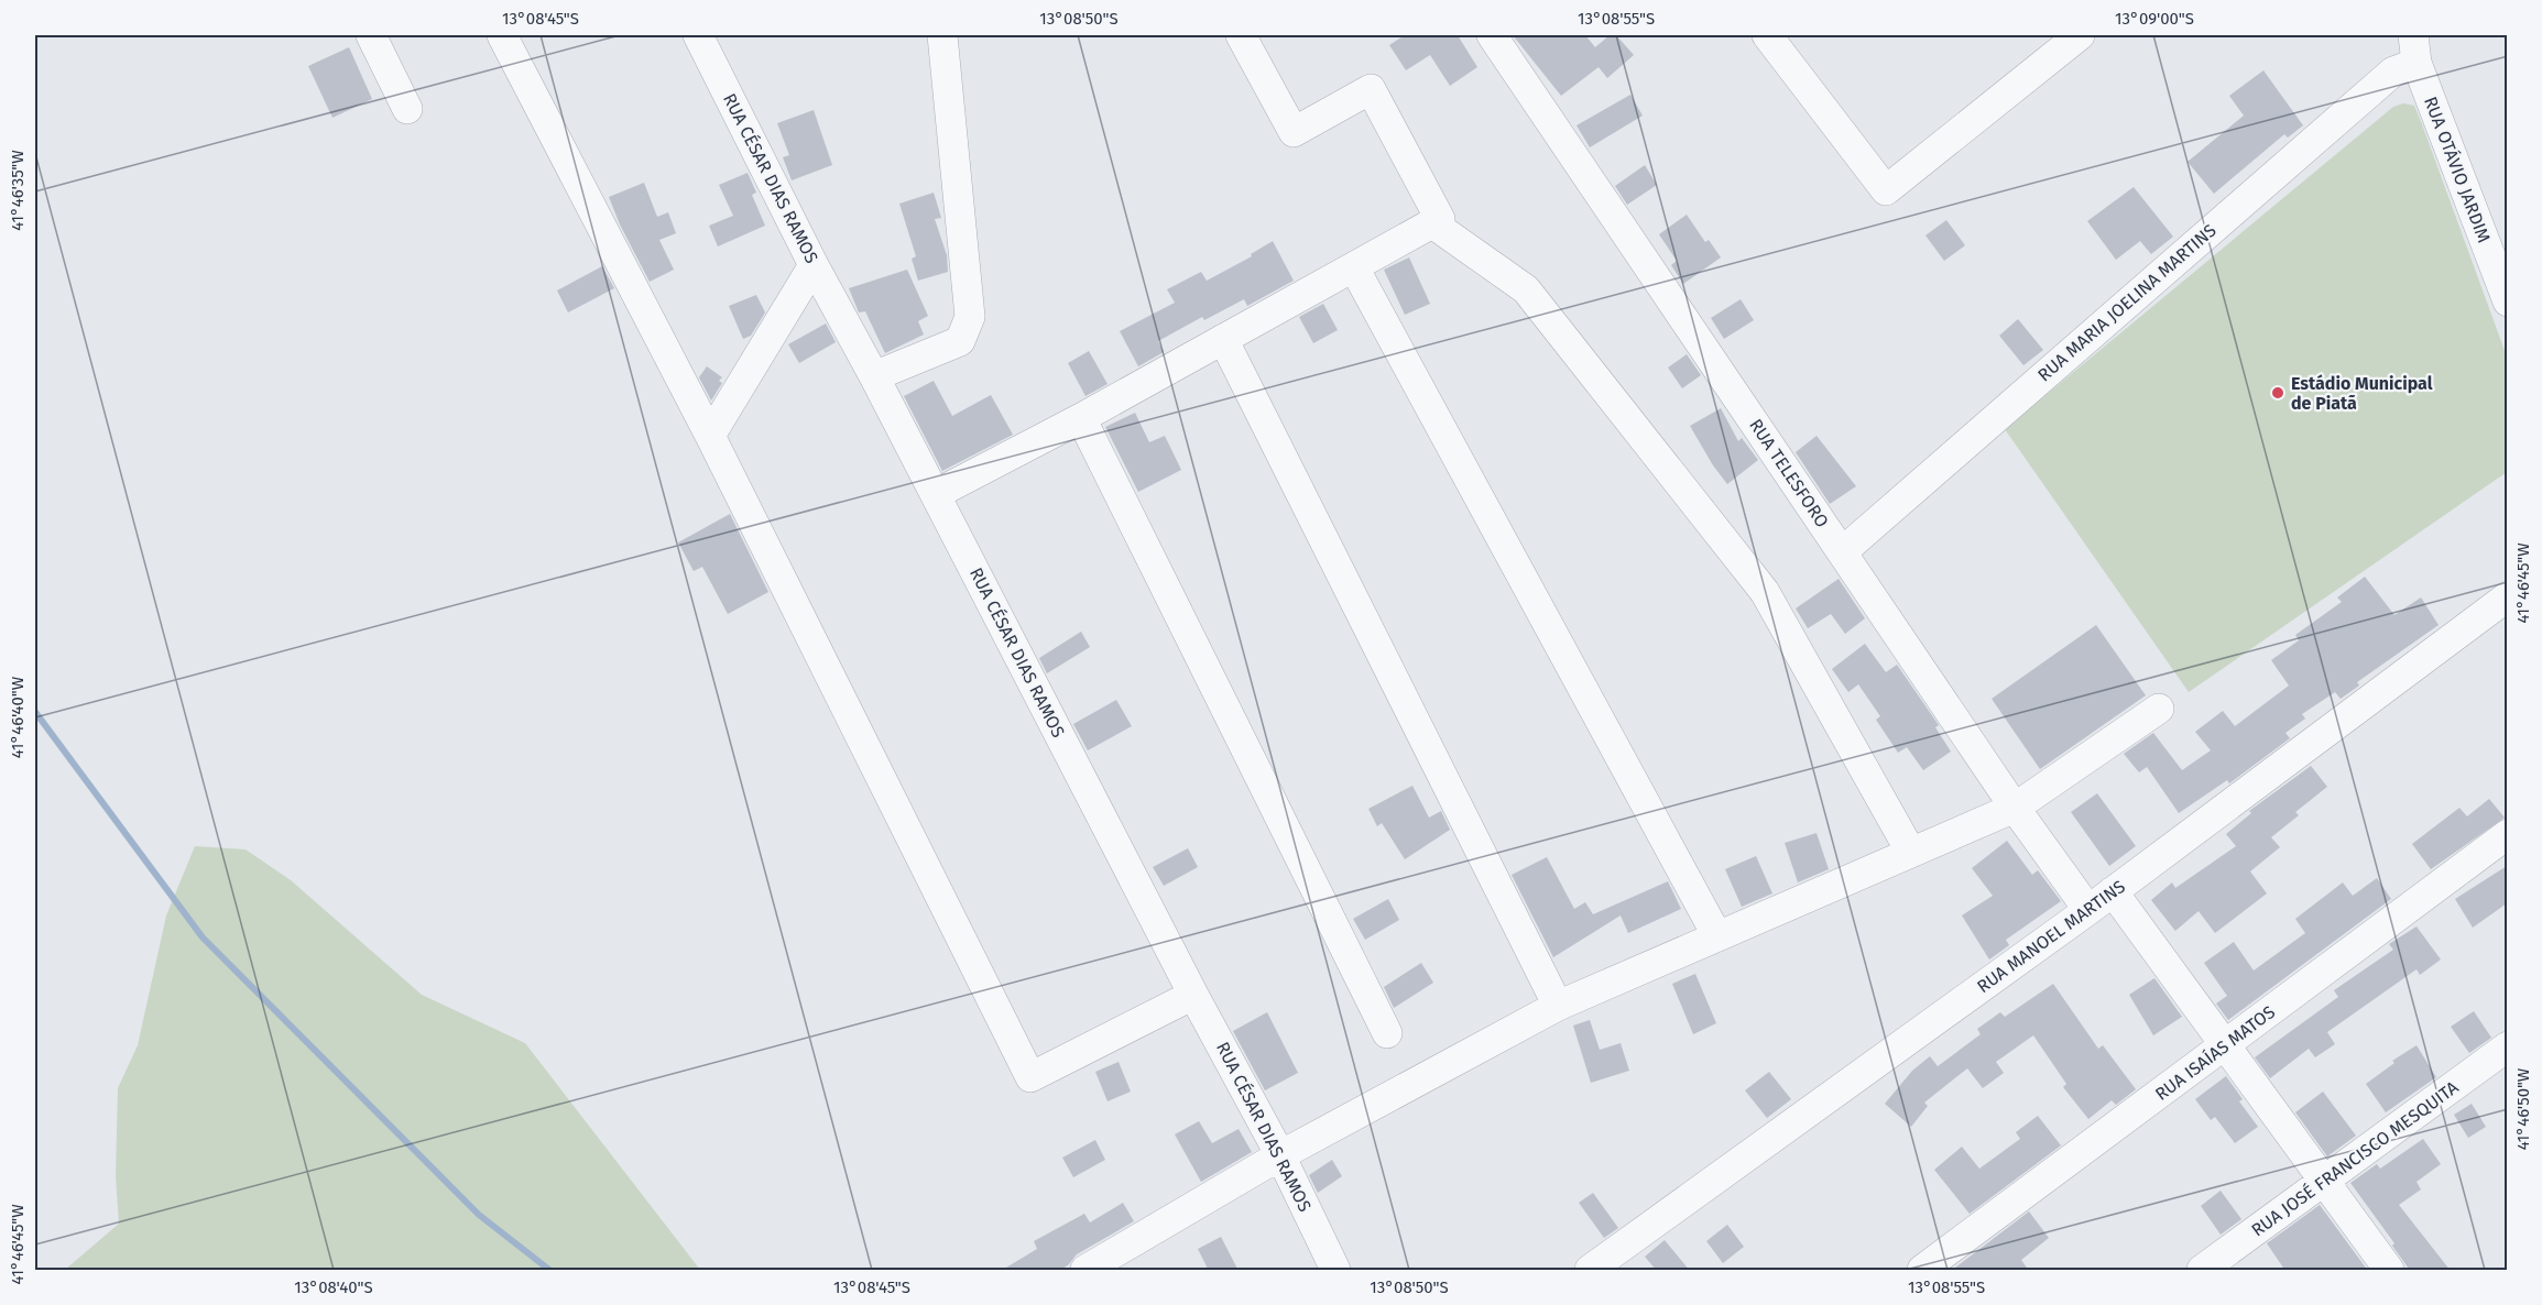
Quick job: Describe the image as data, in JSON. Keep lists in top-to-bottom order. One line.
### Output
{"streets":{"street":["RUA OTÁVIO JARDIM","RUA CÉSAR DIAS RAMOS","RUA MARIA JOELINA MARTINS","RUA TELESFORO","RUA MANOEL MARTINS","RUA ISAÍAS MATOS","RUA JOSÉ FRANCISCO MESQUITA"]},"crossings":[["RUA OTÁVIO JARDIM","RUA MARIA JOELINA MARTINS"],["RUA MARIA JOELINA MARTINS","RUA TELESFORO"],["RUA TELESFORO","RUA MANOEL MARTINS"]],"places":["Estádio Municipal de Piatã"],"coordinates":["13°08'45\"S","13°08'50\"S","13°08'55\"S","13°09'00\"S","41°46'35\"W","41°46'45\"W","41°46'40\"W","41°46'50\"W","13°08'40\"S"]}
